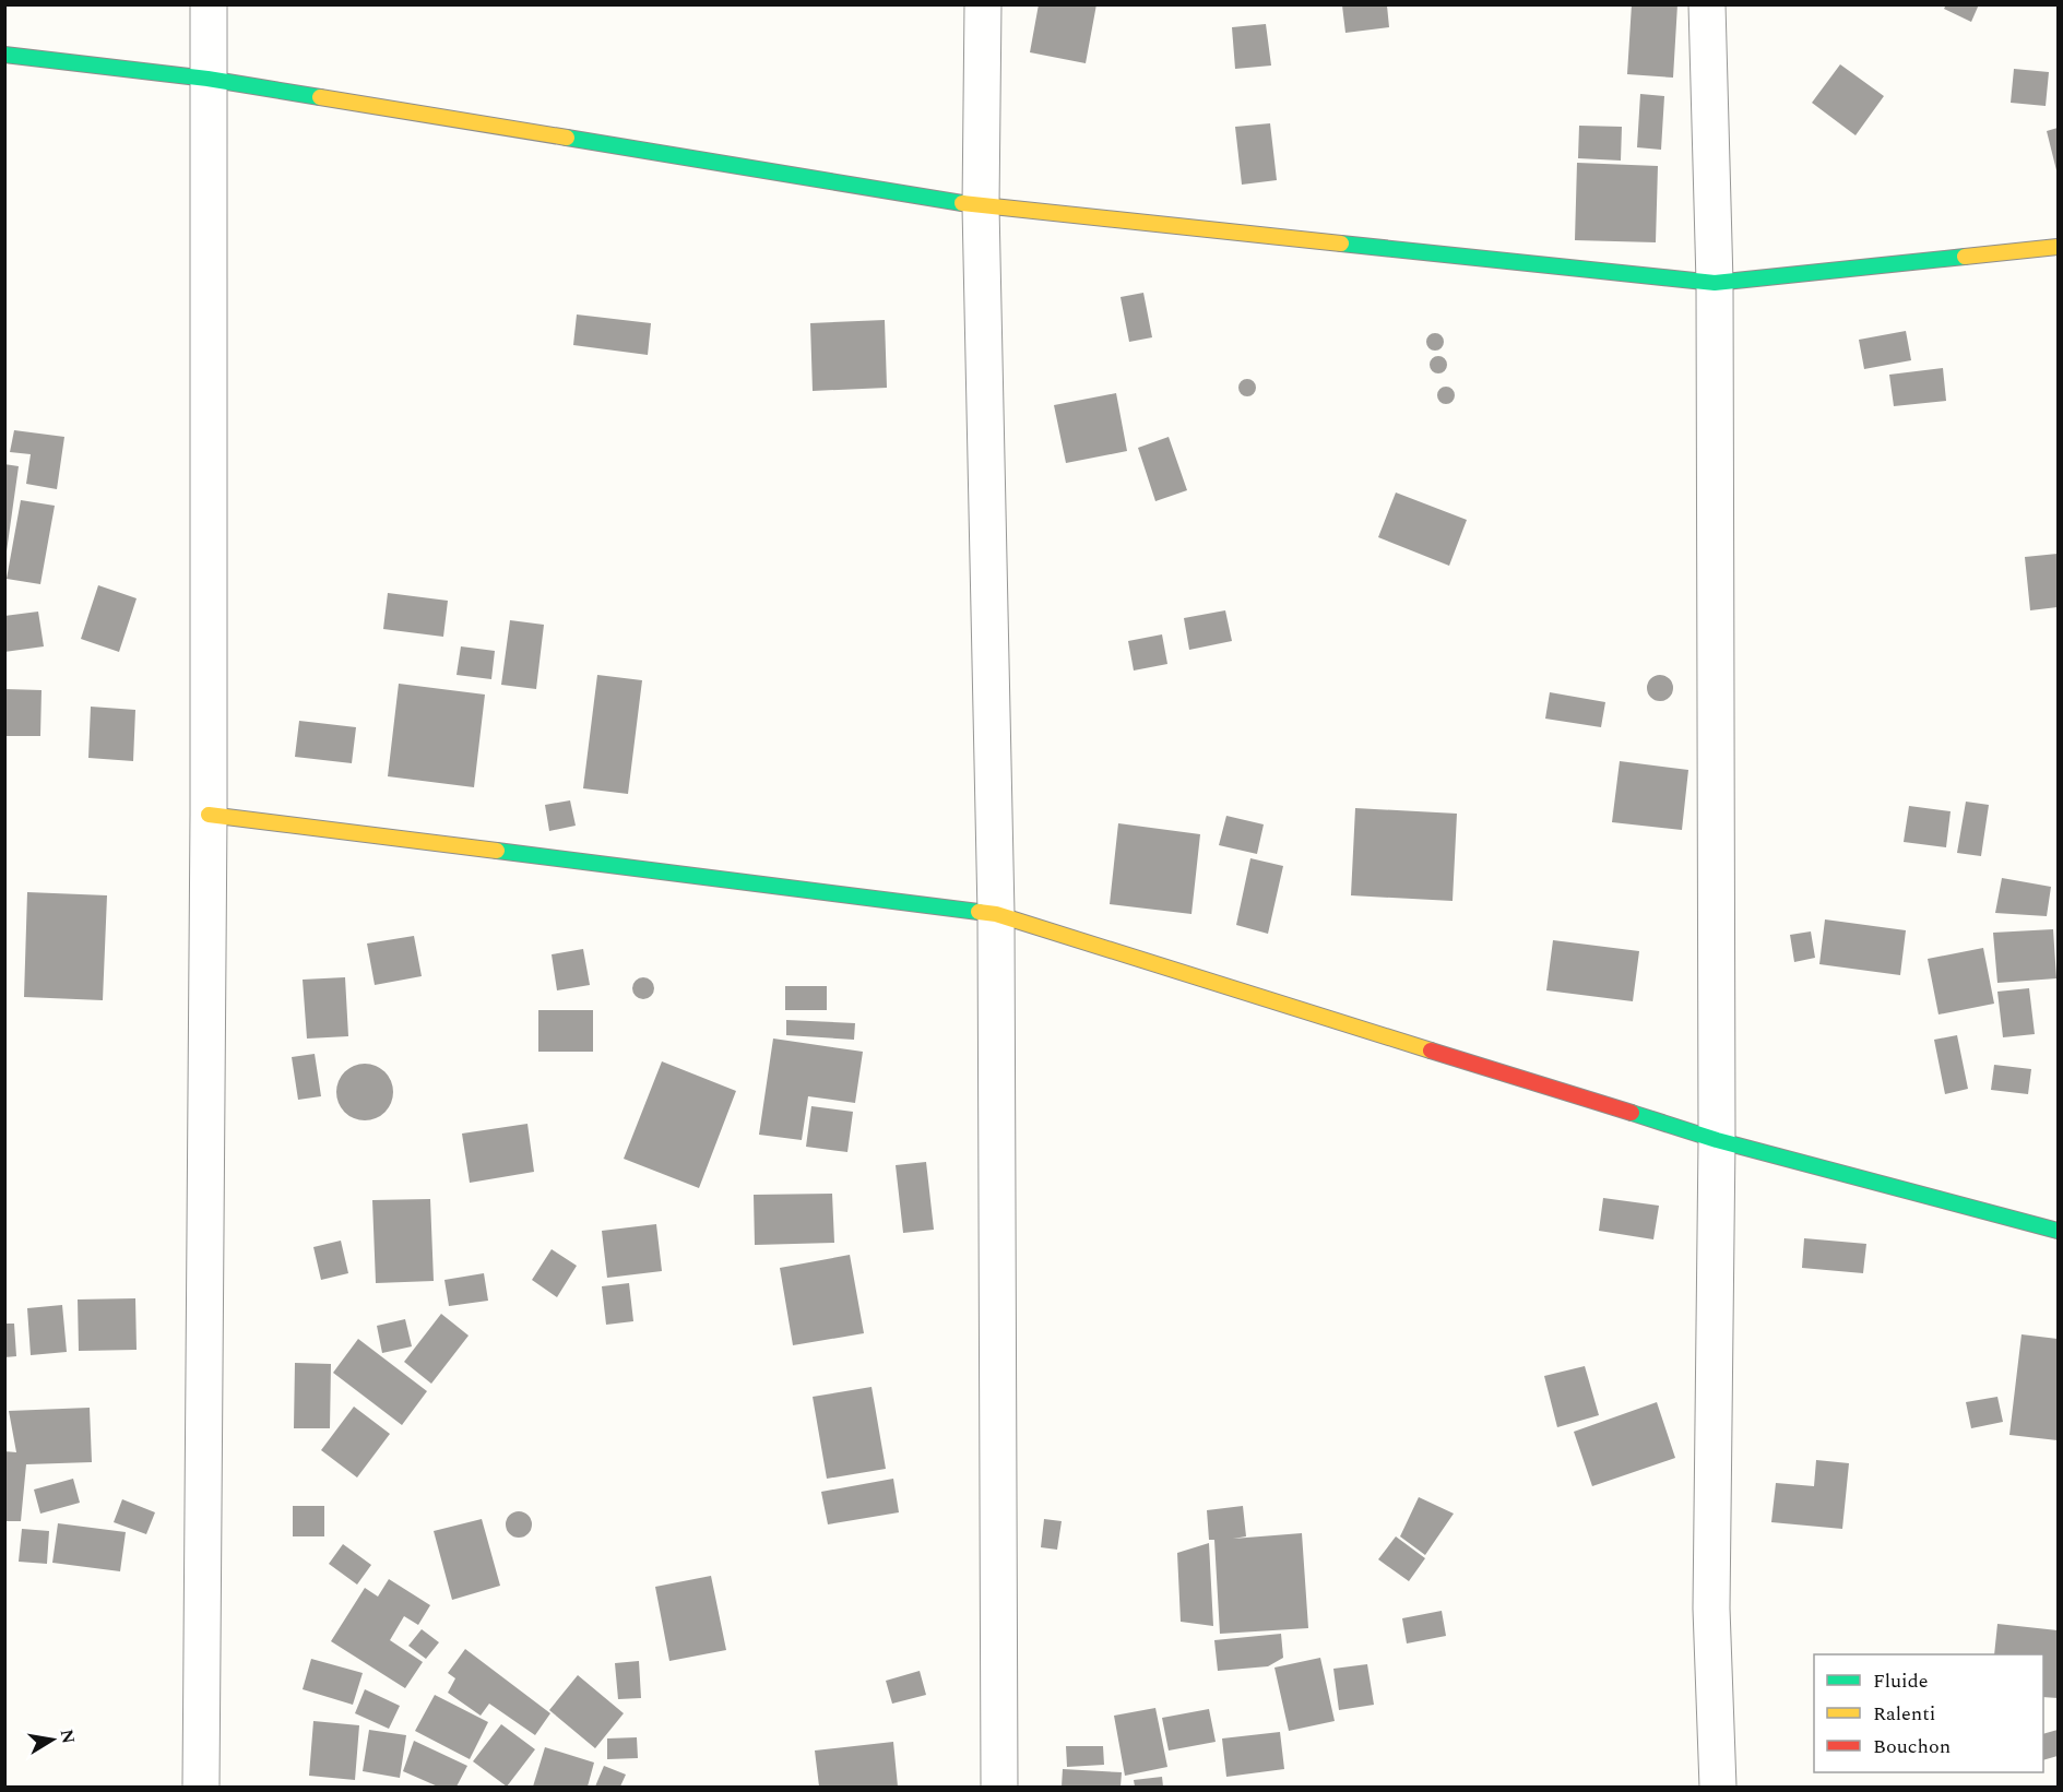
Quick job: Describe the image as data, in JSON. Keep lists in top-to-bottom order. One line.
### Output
{"legend":["Fluide","Ralenti","Bouchon"],"north":"right"}
